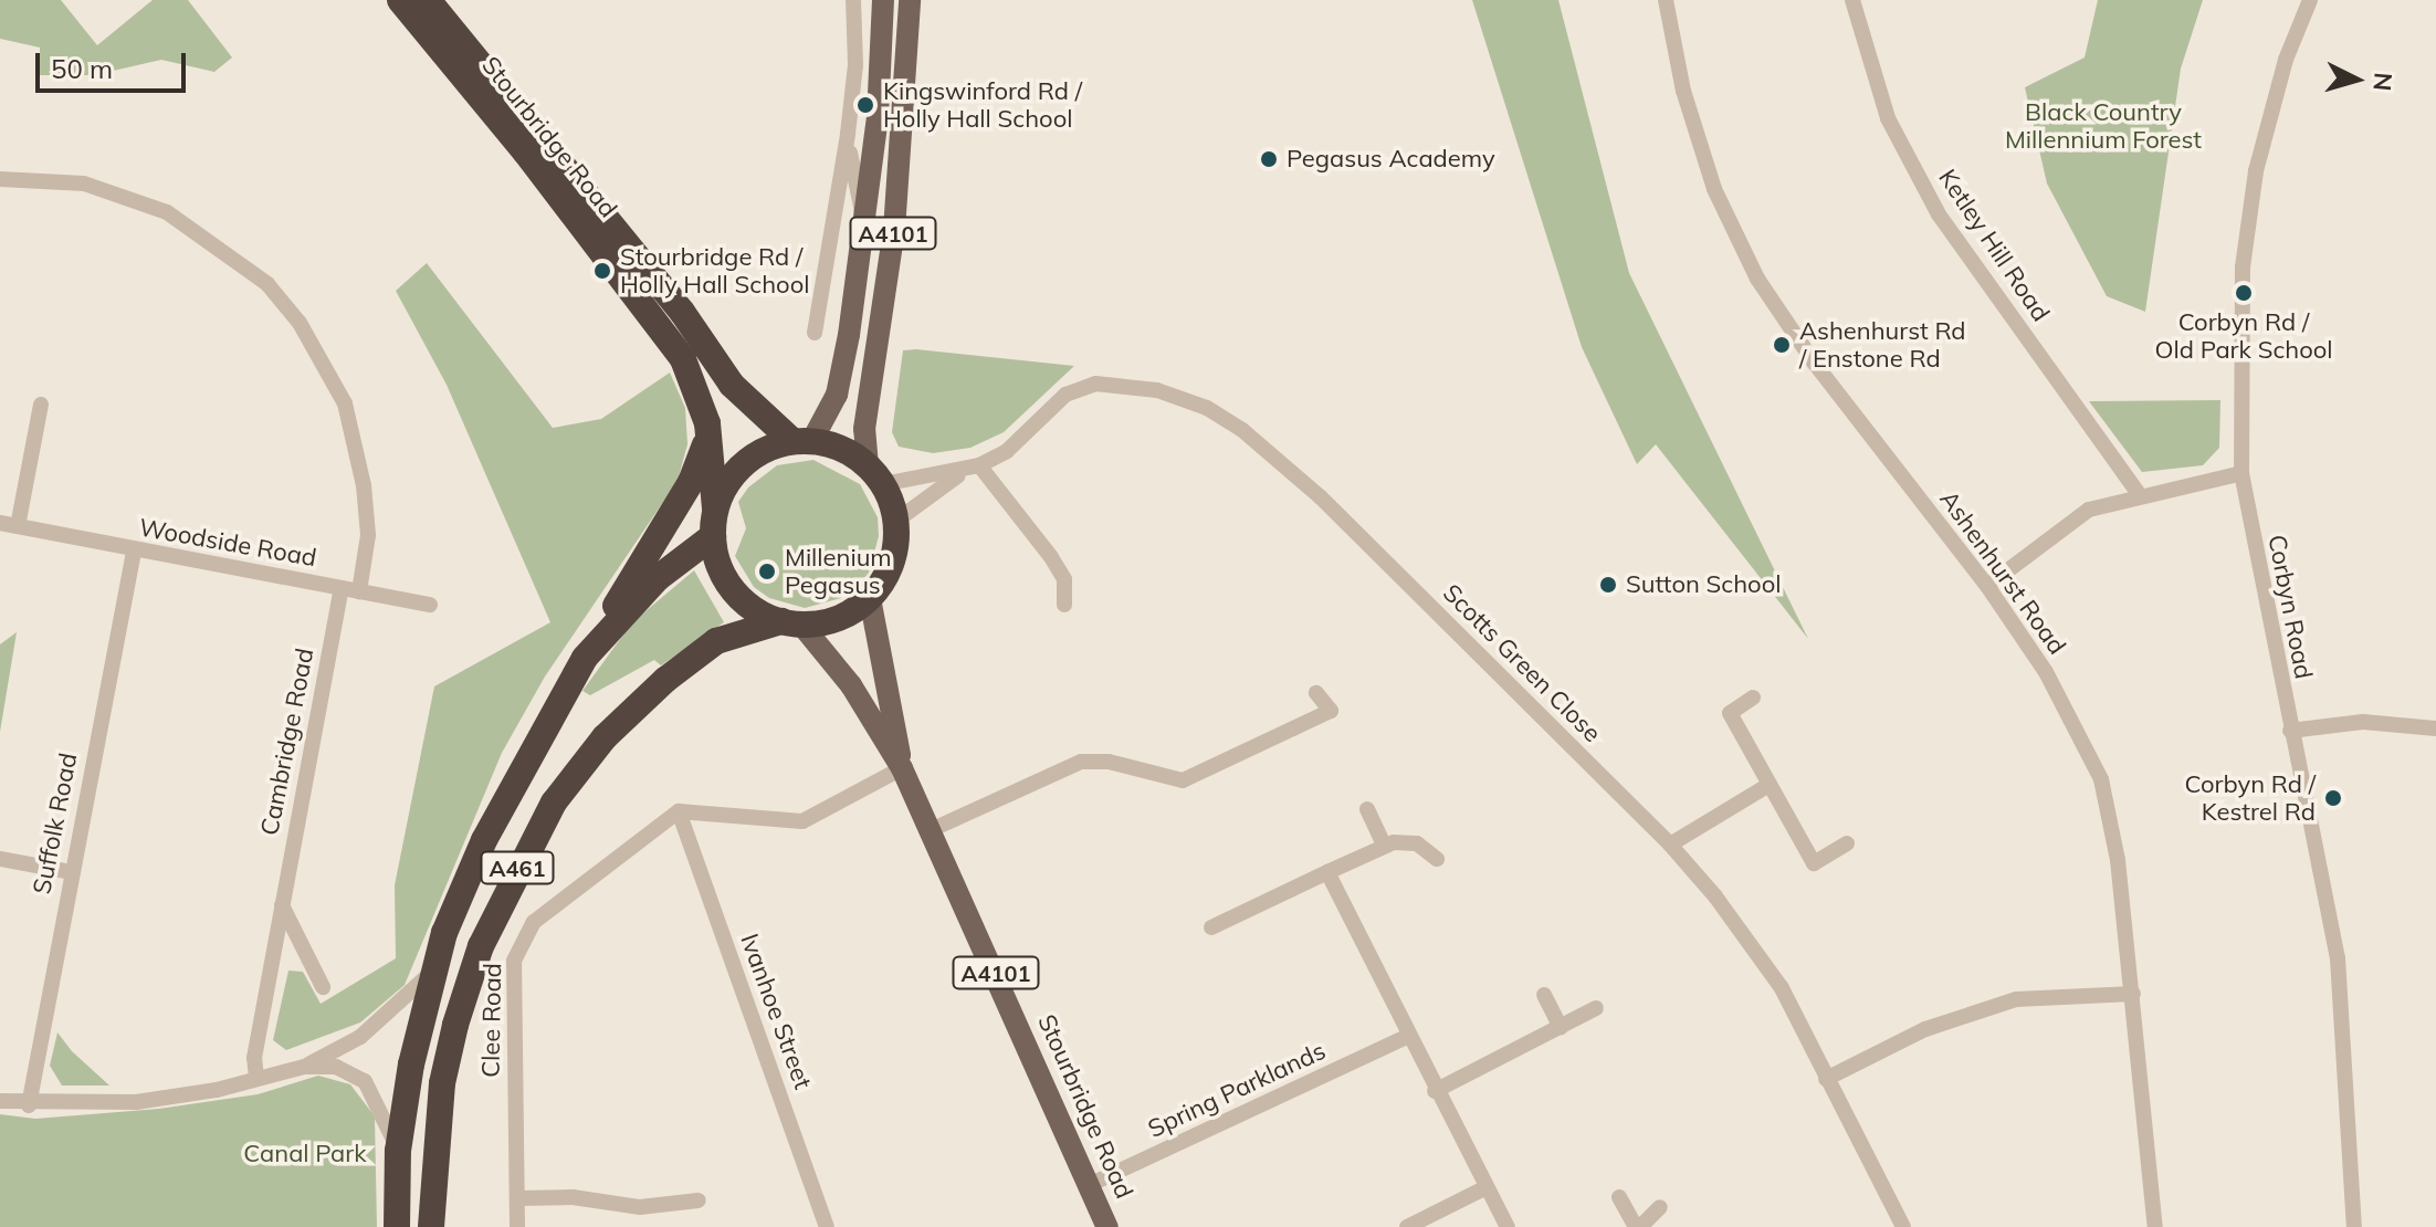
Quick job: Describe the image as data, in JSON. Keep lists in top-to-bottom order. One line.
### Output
{"streets":{"highway":["Stourbridge Road","A461"],"main road":["A4101"],"street":["Ketley Hill Road","Woodside Road","Ashenhurst Road","Corbyn Road","Scotts Green Close","Cambridge Road","Suffolk Road","Ivanhoe Street","Clee Road","Spring Parklands"]},"crossings":[["Stourbridge Road","A4101"],["Stourbridge Road","Scotts Green Close"],["Stourbridge Road","A461"],["Stourbridge Road","Spring Parklands"],["A4101","Scotts Green Close"],["A4101","A461"],["Woodside Road","Cambridge Road"],["Woodside Road","Suffolk Road"],["Scotts Green Close","A461"],["Ivanhoe Street","Clee Road"]],"parks":["Black Country Millennium Forest","Canal Park"],"places":["Kingswinford Rd / Holly Hall School","Pegasus Academy","Stourbridge Rd / Holly Hall School","Corbyn Rd / Old Park School","Ashenhurst Rd / Enstone Rd","Millenium Pegasus","Sutton School","Corbyn Rd / Kestrel Rd"],"scale_bar":"50 m","north":"right"}
